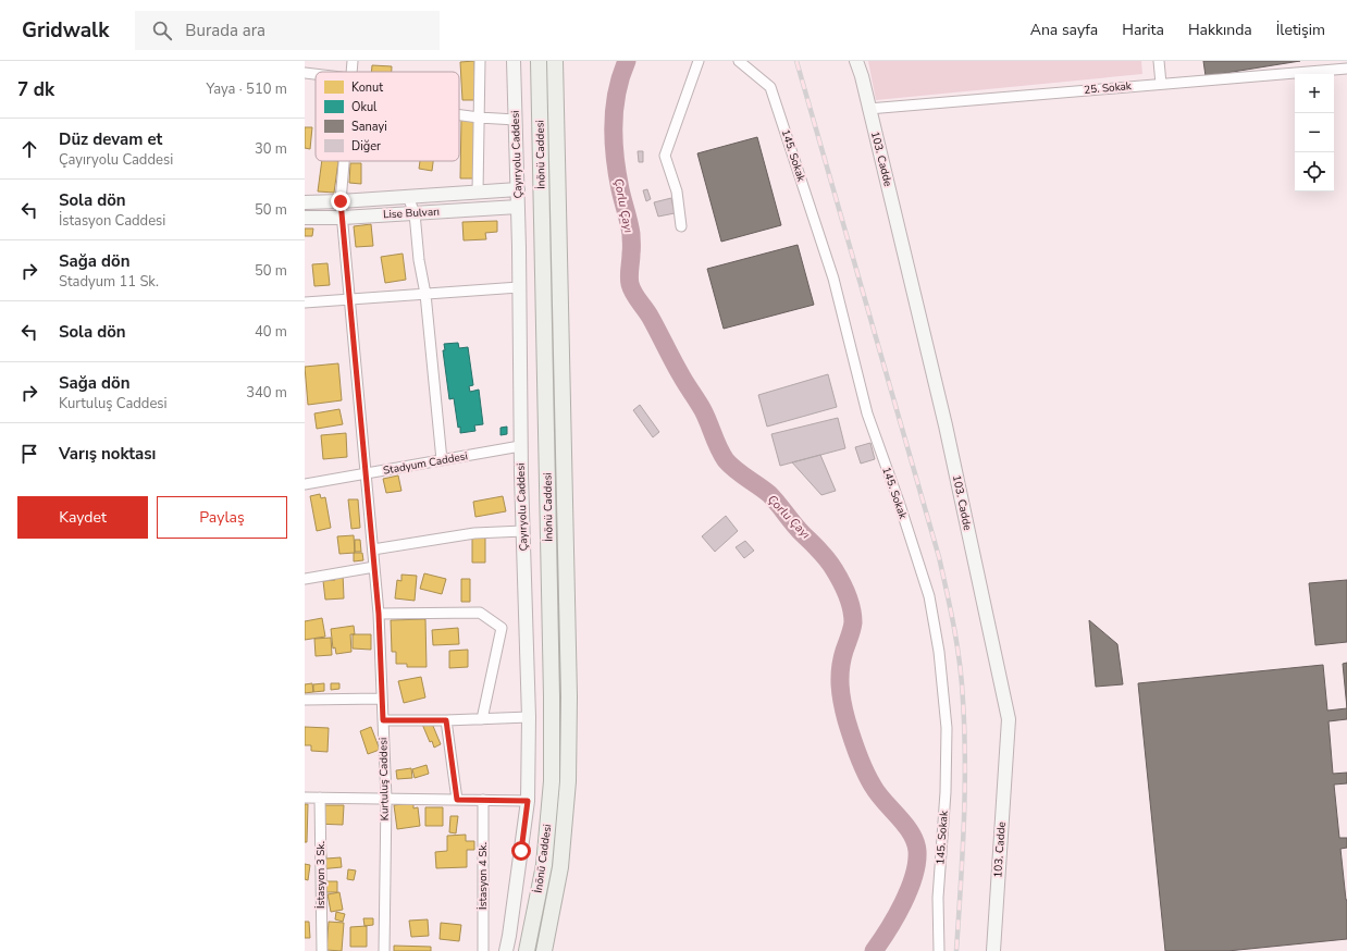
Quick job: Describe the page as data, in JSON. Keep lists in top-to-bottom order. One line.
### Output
{"streets":{"main road":["İnönü Caddesi"],"street":["25. Sokak","Çayıryolu Caddesi","145. Sokak","103. Cadde","Lise Bulvarı","Stadyum Caddesi","Kurtuluş Caddesi","İstasyon 3 Sk.","İstasyon 4 Sk."]},"crossings":[["25. Sokak","103. Cadde"],["Çayıryolu Caddesi","Lise Bulvarı"],["Çayıryolu Caddesi","Stadyum Caddesi"],["Lise Bulvarı","Kurtuluş Caddesi"],["Stadyum Caddesi","Kurtuluş Caddesi"]],"water":["Çorlu Çayı"],"legend":["Konut","Okul","Sanayi","Diğer"],"page":{"header":"Gridwalk","search":"Burada ara","nav":["Ana sayfa","Harita","Hakkında","İletişim"],"heading":["7 dk","Yaya · 510 m"],"map_buttons":["+","−"],"list":[["Düz devam et","Çayıryolu Caddesi","30 m"],["Sola dön","İstasyon Caddesi","50 m"],["Sağa dön","Stadyum 11 Sk.","50 m"],["Sola dön","40 m"],["Sağa dön","Kurtuluş Caddesi","340 m"],"Varış noktası"],"buttons":["Kaydet","Paylaş"]}}
